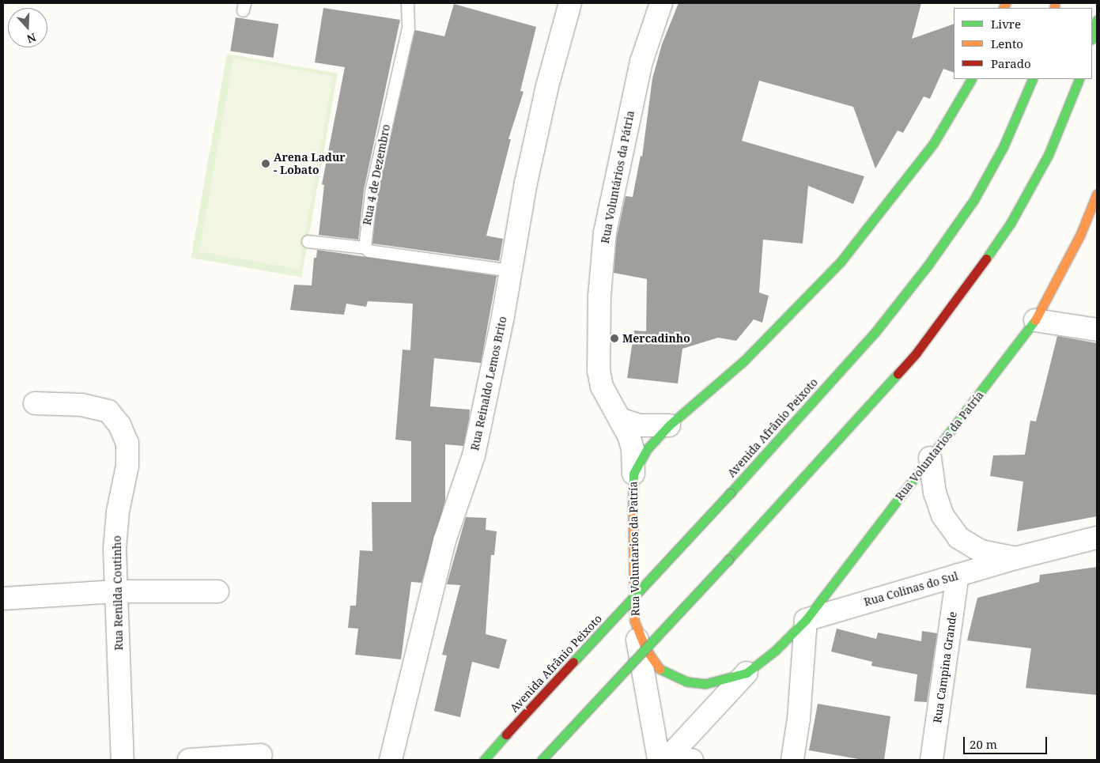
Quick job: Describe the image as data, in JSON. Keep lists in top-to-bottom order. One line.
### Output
{"streets":{"main road":["Avenida Afrânio Peixoto","Rua Voluntarios da Patría"],"street":["Rua Voluntários da Pátria","Rua Reinaldo Lemos Brito","Rua Colinas do Sul","Rua Renilda Coutinho","Rua Campina Grande"],"lane":["Rua 4 de Dezembro"]},"crossings":[["Rua Voluntários da Pátria","Rua Voluntarios da Patría"],["Rua Voluntarios da Patría","Rua Colinas do Sul"],["Rua Colinas do Sul","Rua Campina Grande"]],"places":["Arena Ladur - Lobato","Mercadinho"],"legend":["Livre","Lento","Parado"],"scale_bar":"20 m","north":"bottom"}
